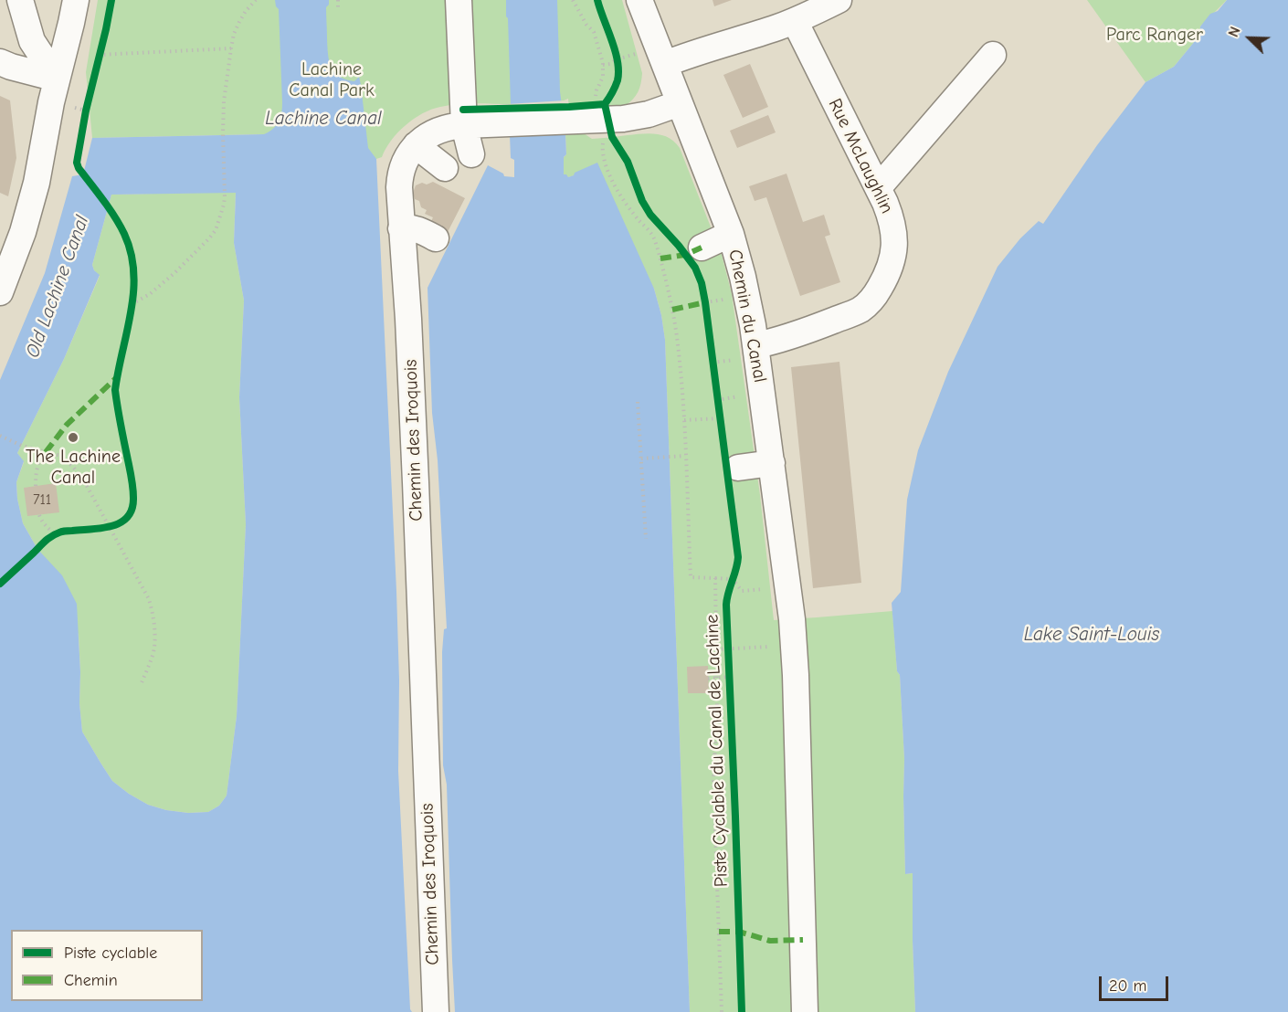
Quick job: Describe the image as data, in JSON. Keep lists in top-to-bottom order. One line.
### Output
{"streets":{"street":["Rue McLaughlin","Chemin du Canal","Chemin des Iroquois"],"cycle path":["Piste Cyclable du Canal de Lachine"]},"crossings":[["Rue McLaughlin","Chemin du Canal"],["Chemin du Canal","Chemin des Iroquois"]],"water":["Lachine Canal","Old Lachine Canal","Lake Saint-Louis"],"parks":["Parc Ranger","Lachine Canal Park"],"places":["The Lachine Canal"],"house_numbers":["711"],"legend":["Piste cyclable","Chemin"],"scale_bar":"20 m","north":"top left"}
